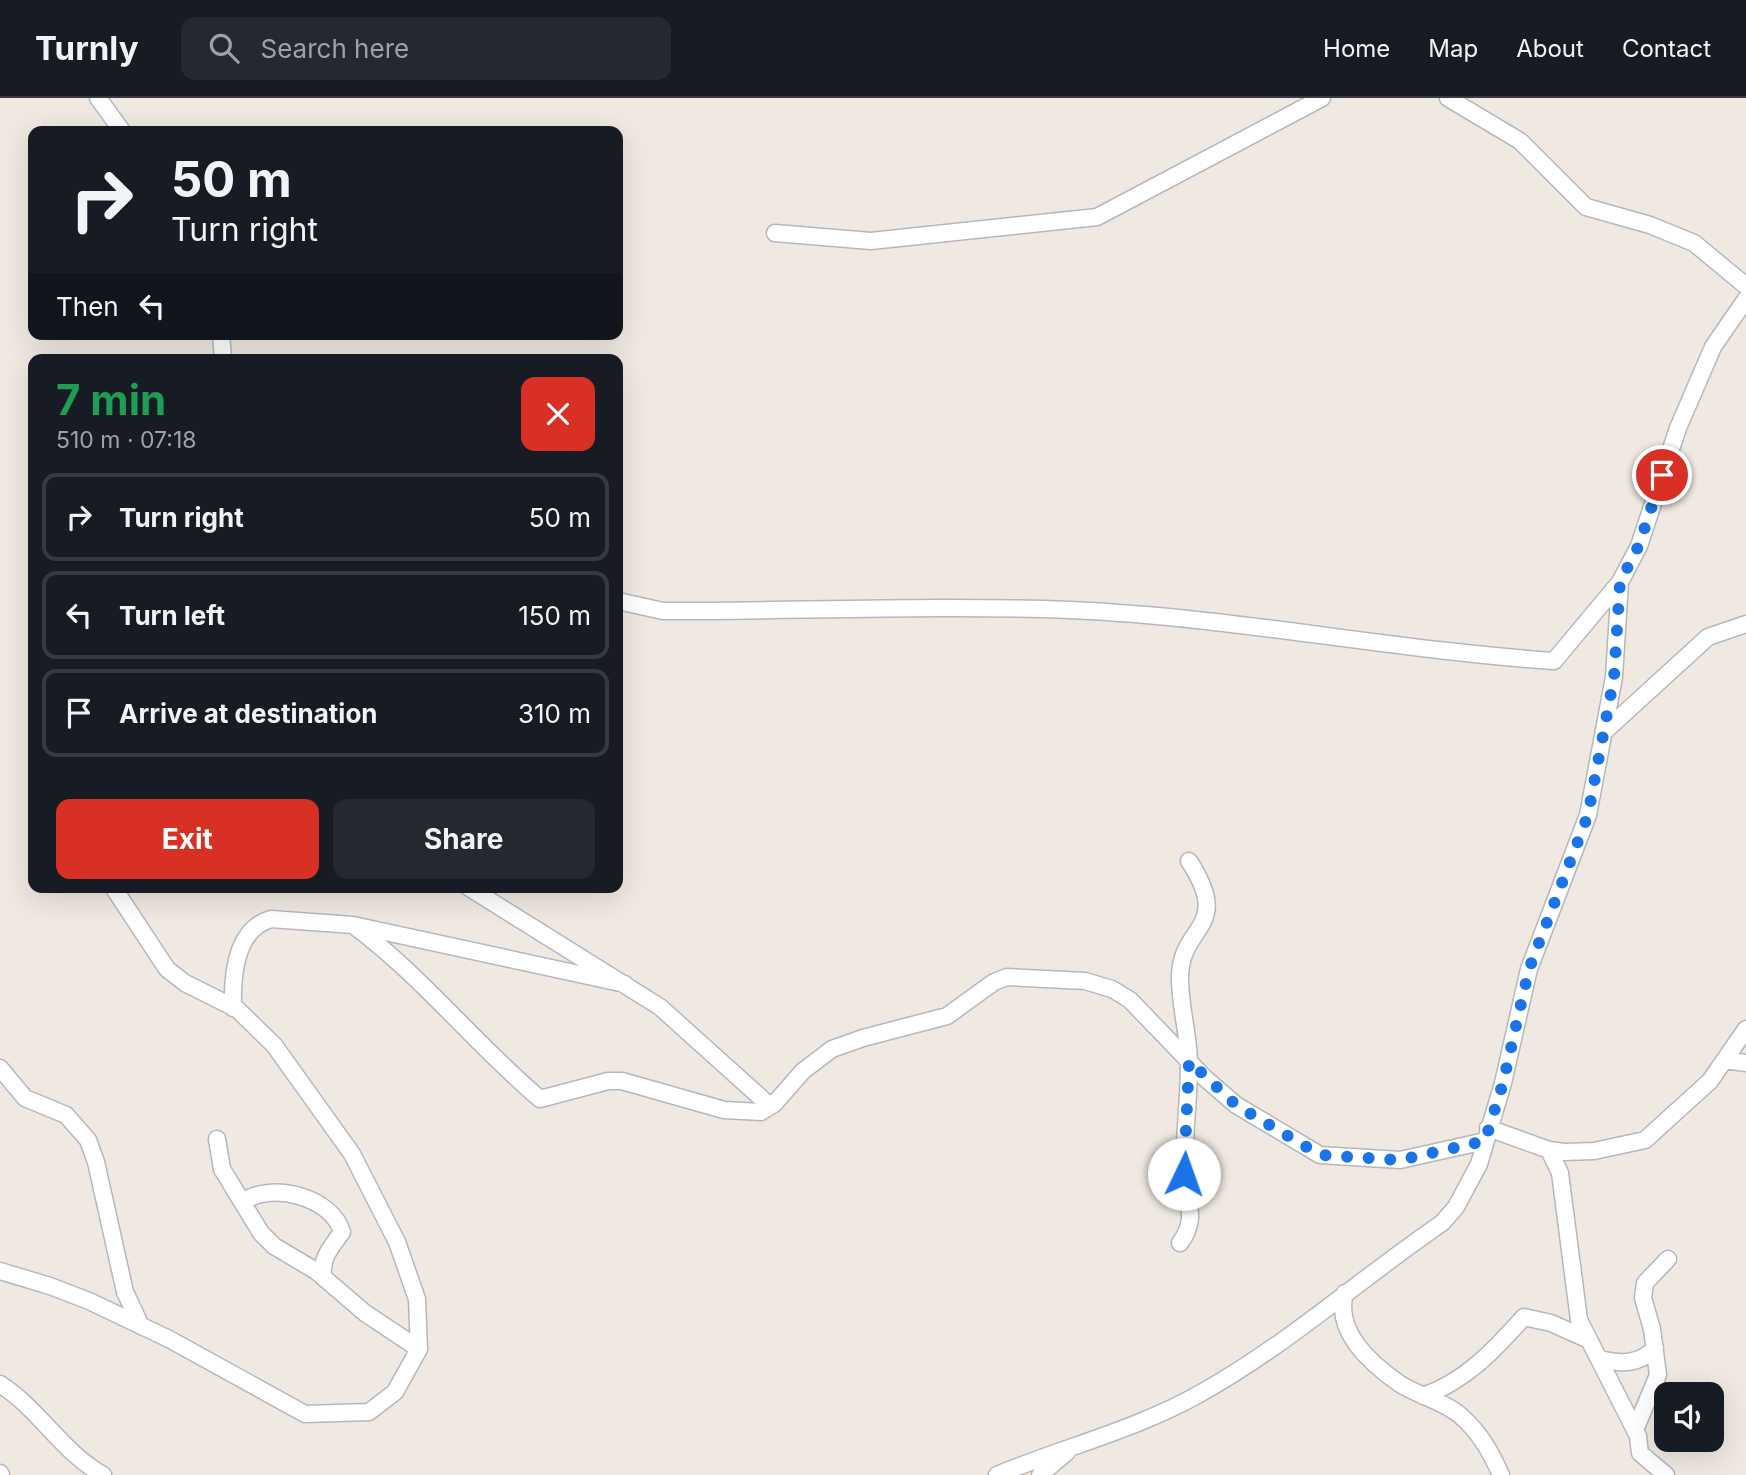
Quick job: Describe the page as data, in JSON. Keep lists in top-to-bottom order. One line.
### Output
{"page":{"header":"Turnly","search":"Search here","nav":["Home","Map","About","Contact"],"turn":["50 m","Turn right"],"then":"Then","heading":["7 min","510 m · 07:18"],"list":[{"name":"Turn right","value":"50 m"},{"name":"Turn left","value":"150 m"},{"name":"Arrive at destination","value":"310 m"}],"buttons":["Exit","Share"]}}
